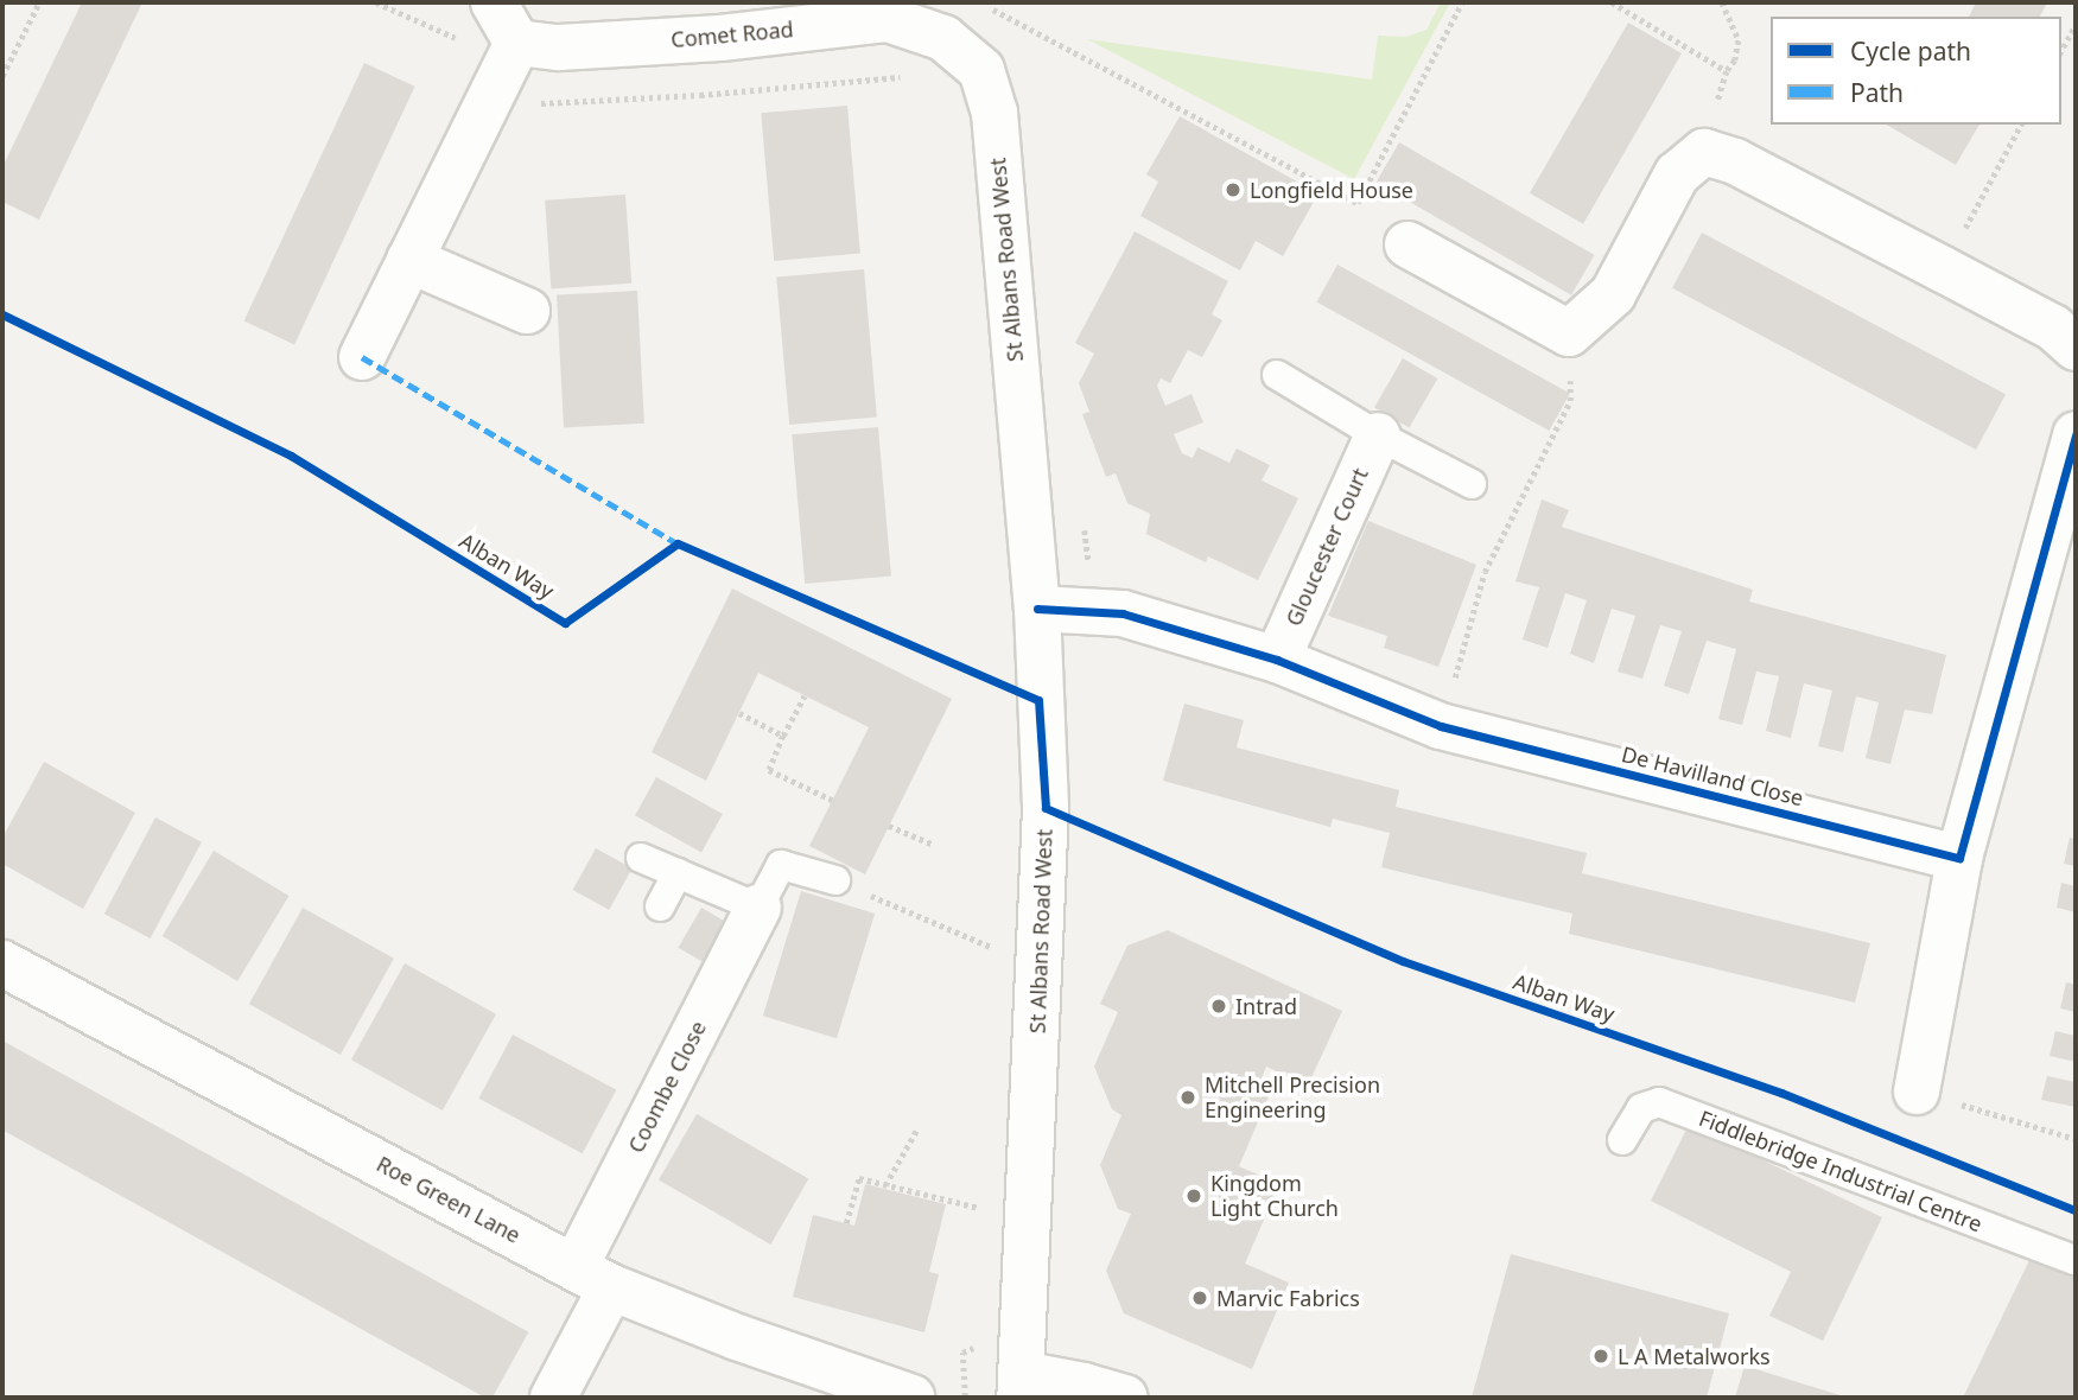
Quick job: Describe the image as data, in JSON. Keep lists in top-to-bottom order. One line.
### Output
{"streets":{"street":["Comet Road","St Albans Road West","Gloucester Court","De Havilland Close","Coombe Close","Roe Green Lane"],"lane":["Fiddlebridge Industrial Centre"],"cycle path":["Alban Way"]},"crossings":[["Comet Road","St Albans Road West"],["St Albans Road West","De Havilland Close"],["Gloucester Court","De Havilland Close"],["Coombe Close","Roe Green Lane"]],"places":["Longfield House","Intrad","Mitchell Precision Engineering","Kingdom Light Church","Marvic Fabrics","L A Metalworks"],"legend":["Cycle path","Path"]}
